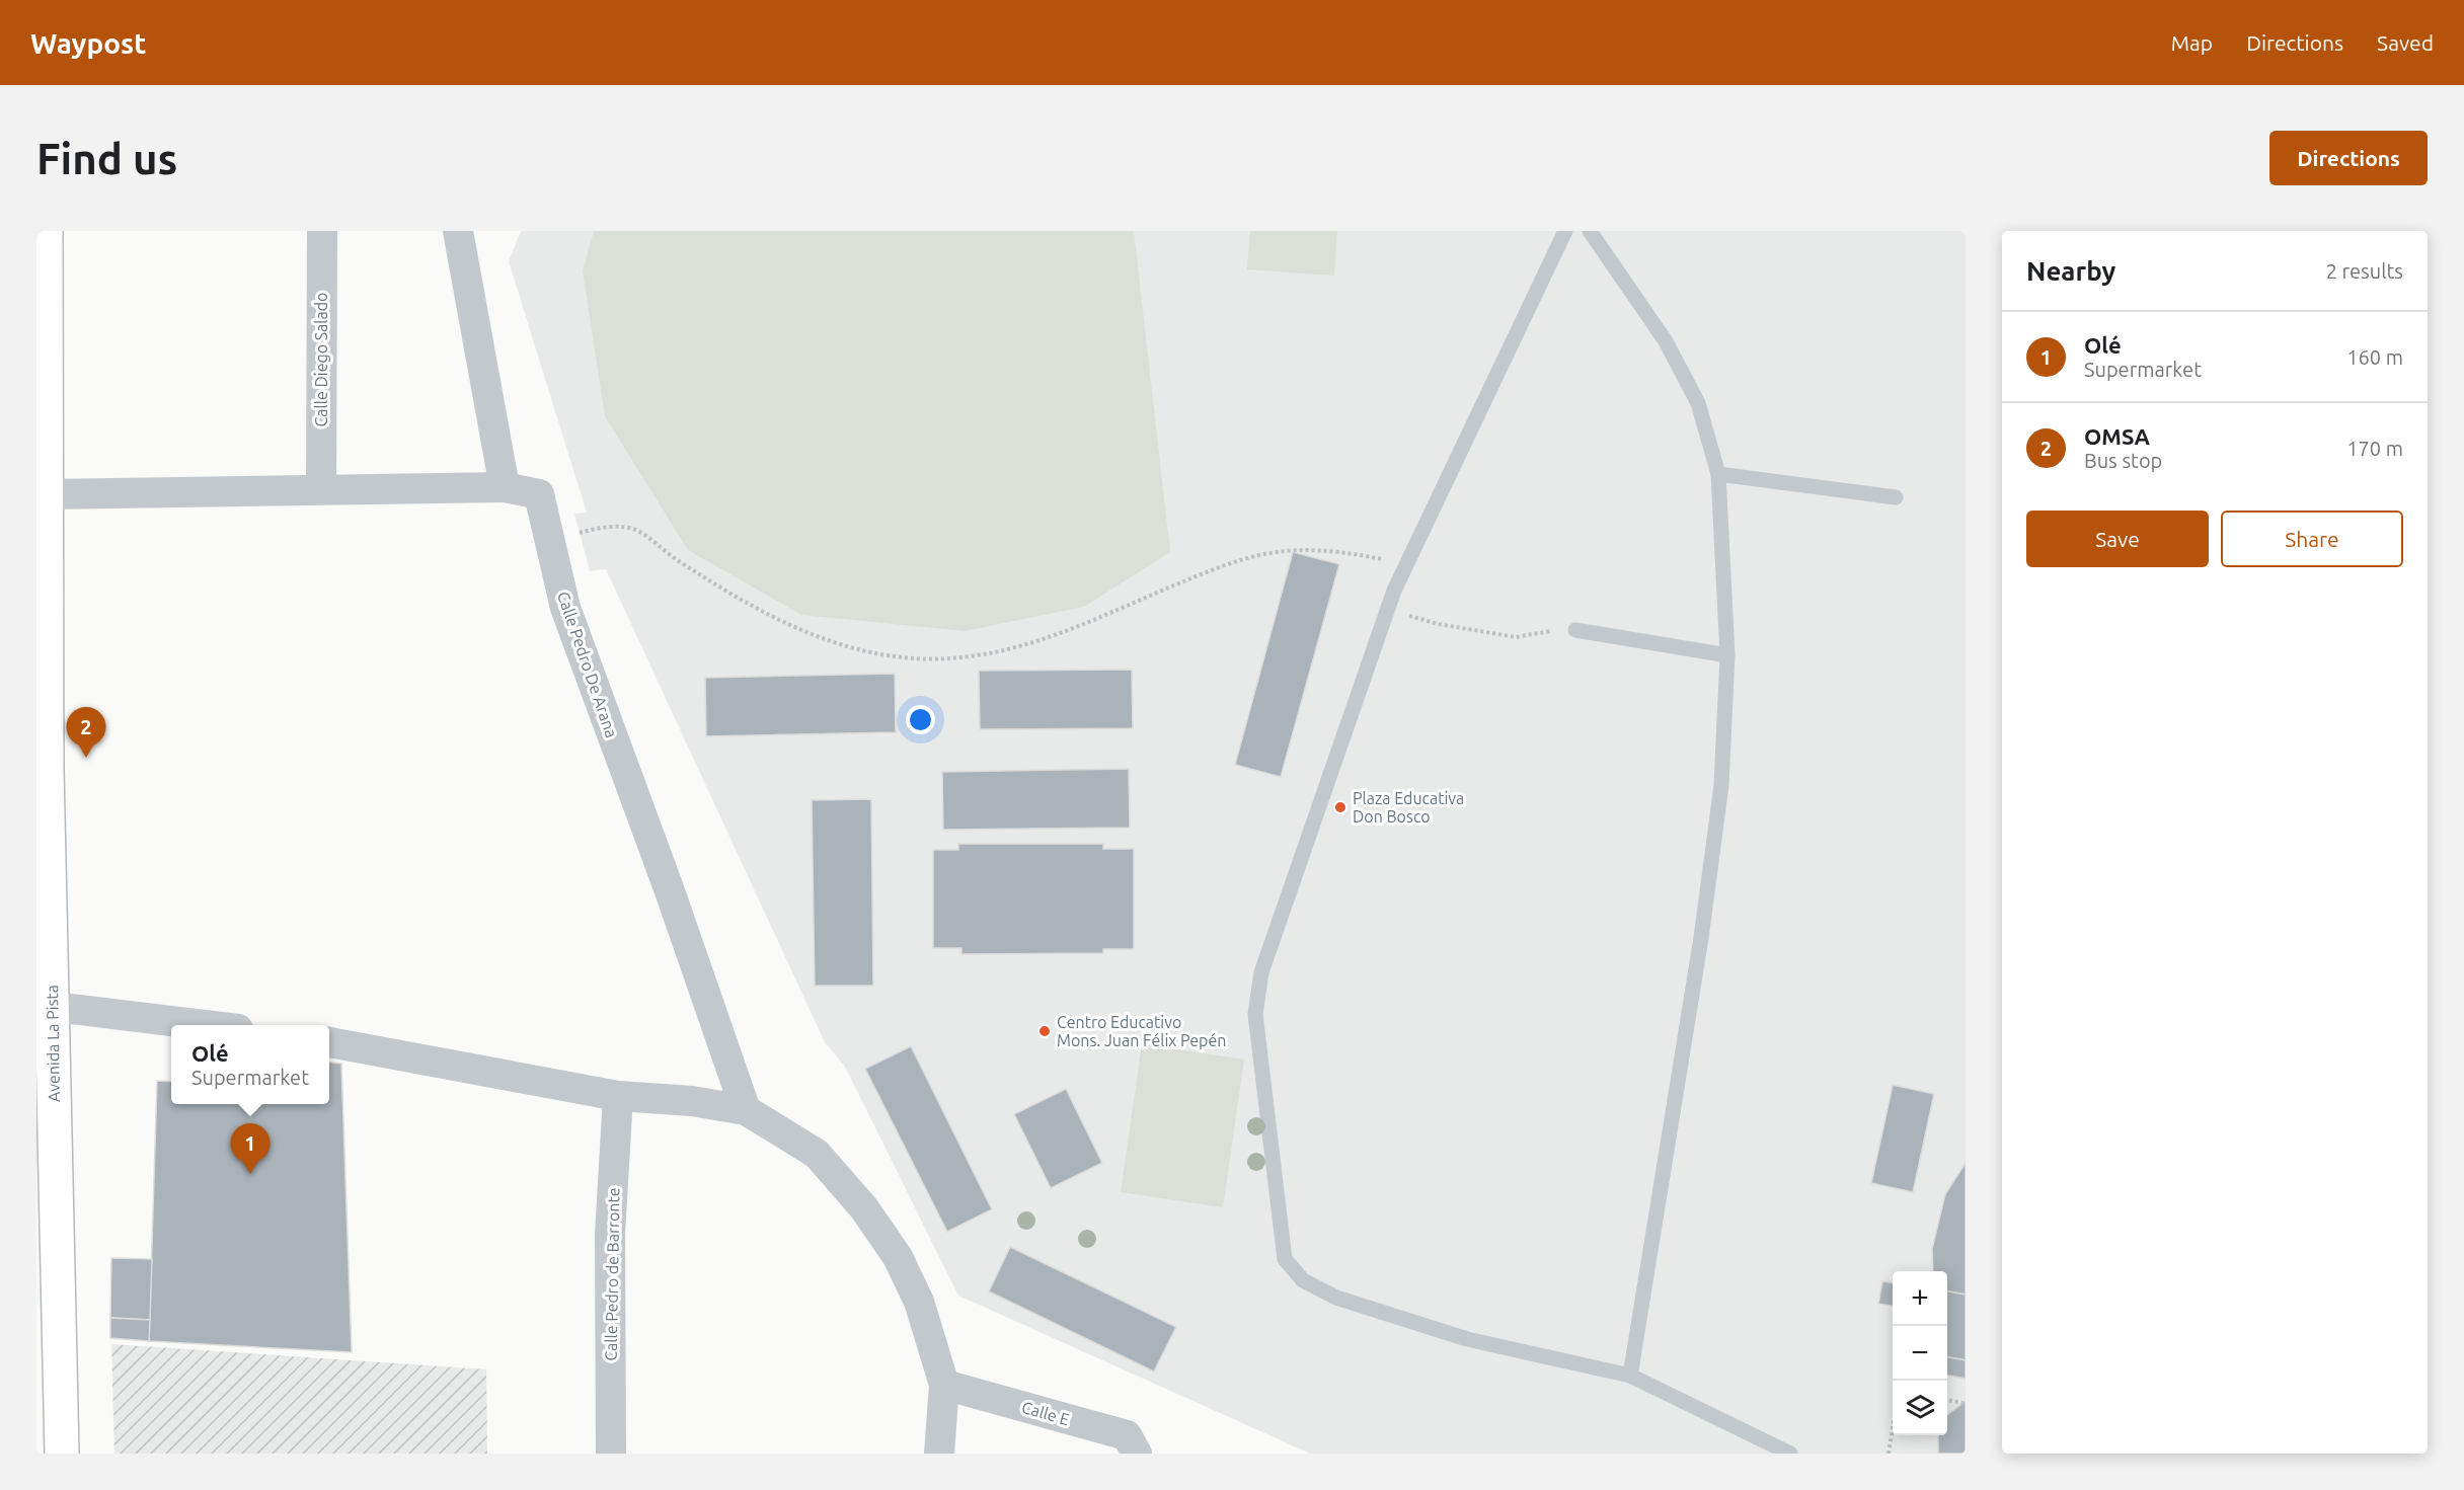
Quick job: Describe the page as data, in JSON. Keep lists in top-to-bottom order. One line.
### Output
{"streets":{"main road":["Avenida La Pista"],"street":["Calle Diego Salado","Calle Pedro De Arana","Calle Pedro de Barronte","Calle E"]},"places":["Plaza Educativa Don Bosco","Centro Educativo Mons. Juan Félix Pepén"],"page":{"header":"Waypost","nav":["Map","Directions","Saved"],"buttons":["Directions",["Save","Share"]],"title":"Find us","heading":["Nearby","2 results"],"list":[{"mark":"1","name":"Olé","note":"Supermarket","value":"160 m"},{"mark":"2","name":"OMSA","note":"Bus stop","value":"170 m"}],"pins":["2","1"],"popup":["Olé","Supermarket"],"map_buttons":["+","−"]}}
